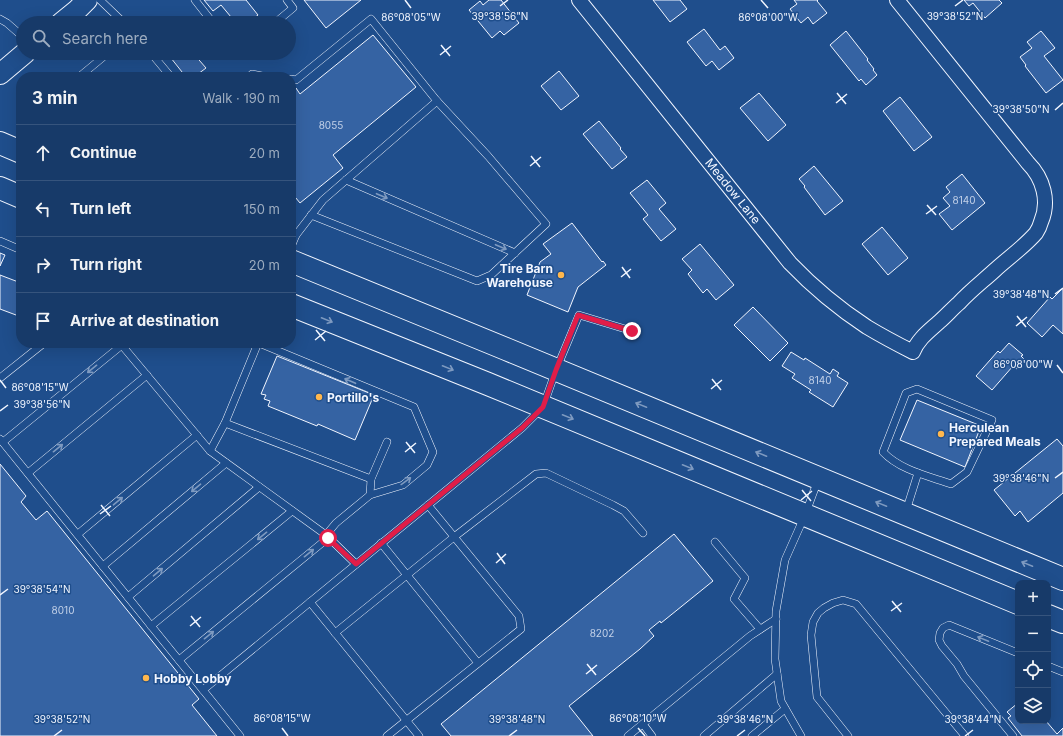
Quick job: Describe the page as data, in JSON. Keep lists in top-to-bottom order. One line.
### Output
{"streets":{"street":["Meadow Lane"]},"places":["Tire Barn Warehouse","Portillo's","Herculean Prepared Meals","Hobby Lobby"],"house_numbers":["8055","8140","8140","8010","8202"],"page":{"search":"Search here","heading":["3 min","Walk · 190 m"],"list":[["Continue","20 m"],["Turn left","150 m"],["Turn right","20 m"],"Arrive at destination"],"map_buttons":["+","−"]},"coordinates":["39°38'56\"N","39°38'52\"N","86°08'05\"W","86°08'00\"W","39°38'50\"N","39°38'48\"N","86°08'15\"W","39°38'46\"N","39°38'54\"N","86°08'10\"W","39°38'44\"N"]}
